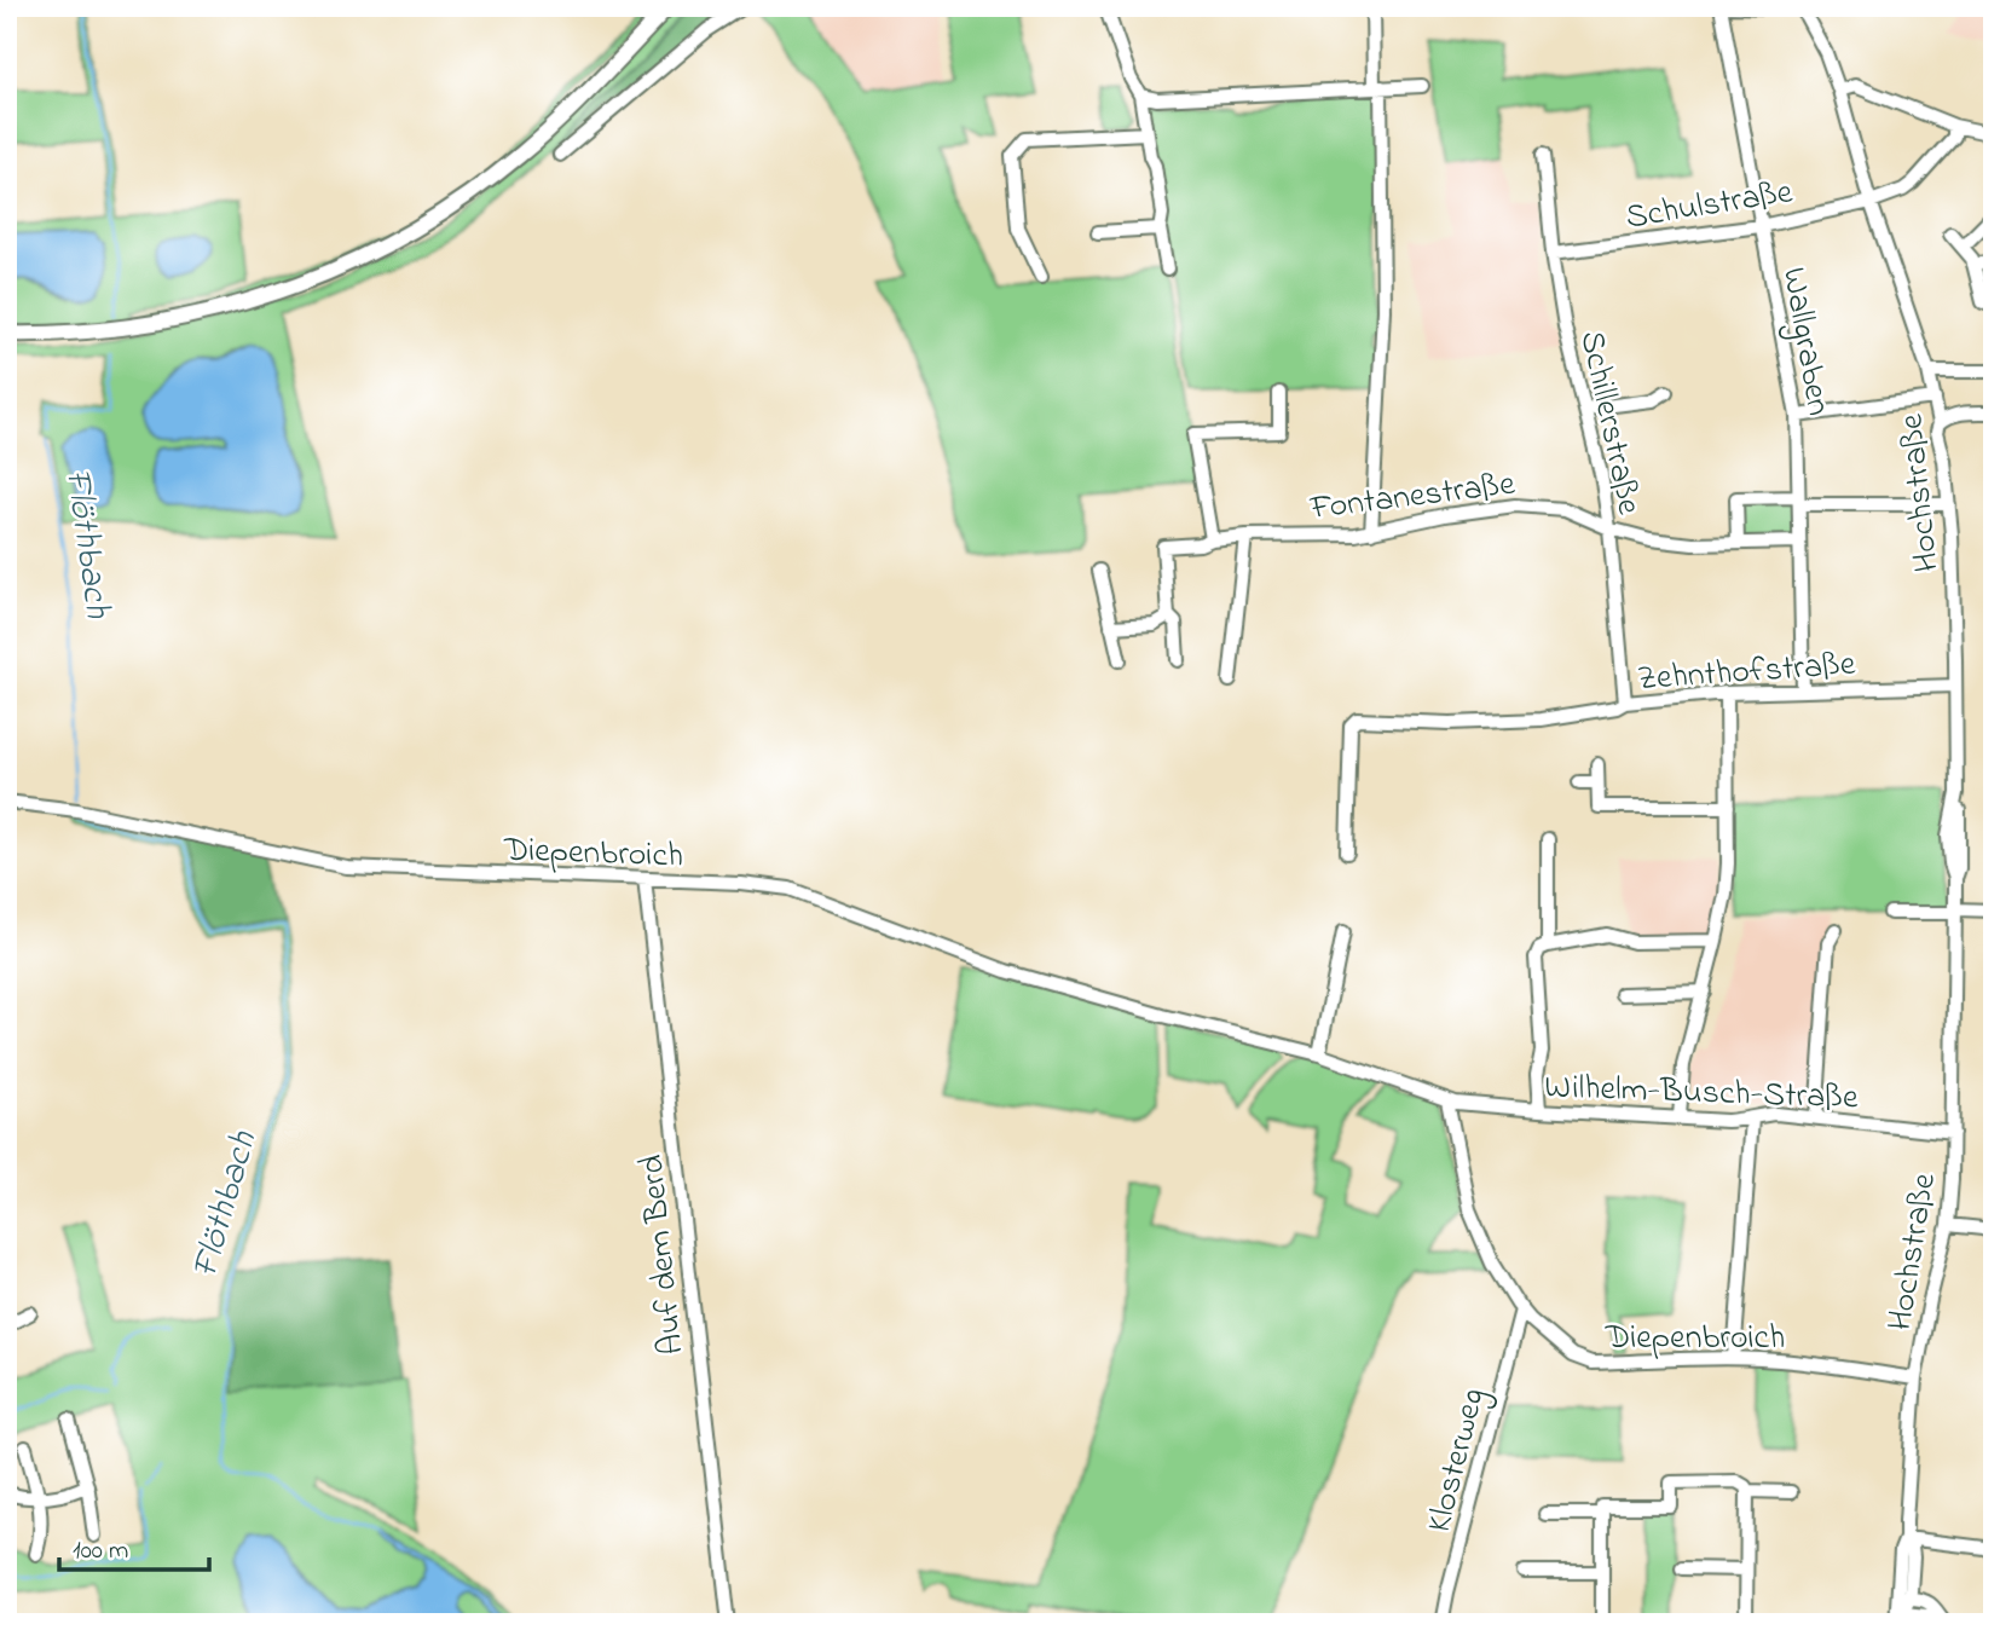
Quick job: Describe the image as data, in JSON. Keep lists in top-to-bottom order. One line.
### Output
{"streets":{"street":["Schulstraße","Wallgraben","Schillerstraße","Fontanestraße","Hochstraße","Zehnthofstraße","Diepenbroich","Wilhelm-Busch-Straße","Auf dem Berd","Klosterweg"]},"crossings":[["Schulstraße","Wallgraben"],["Schulstraße","Schillerstraße"],["Schulstraße","Hochstraße"],["Wallgraben","Fontanestraße"],["Wallgraben","Zehnthofstraße"],["Schillerstraße","Fontanestraße"],["Schillerstraße","Zehnthofstraße"],["Hochstraße","Zehnthofstraße"],["Hochstraße","Diepenbroich"],["Hochstraße","Wilhelm-Busch-Straße"],["Diepenbroich","Wilhelm-Busch-Straße"],["Diepenbroich","Auf dem Berd"],["Diepenbroich","Klosterweg"]],"water":["Flöthbach"],"scale_bar":"100 m"}
